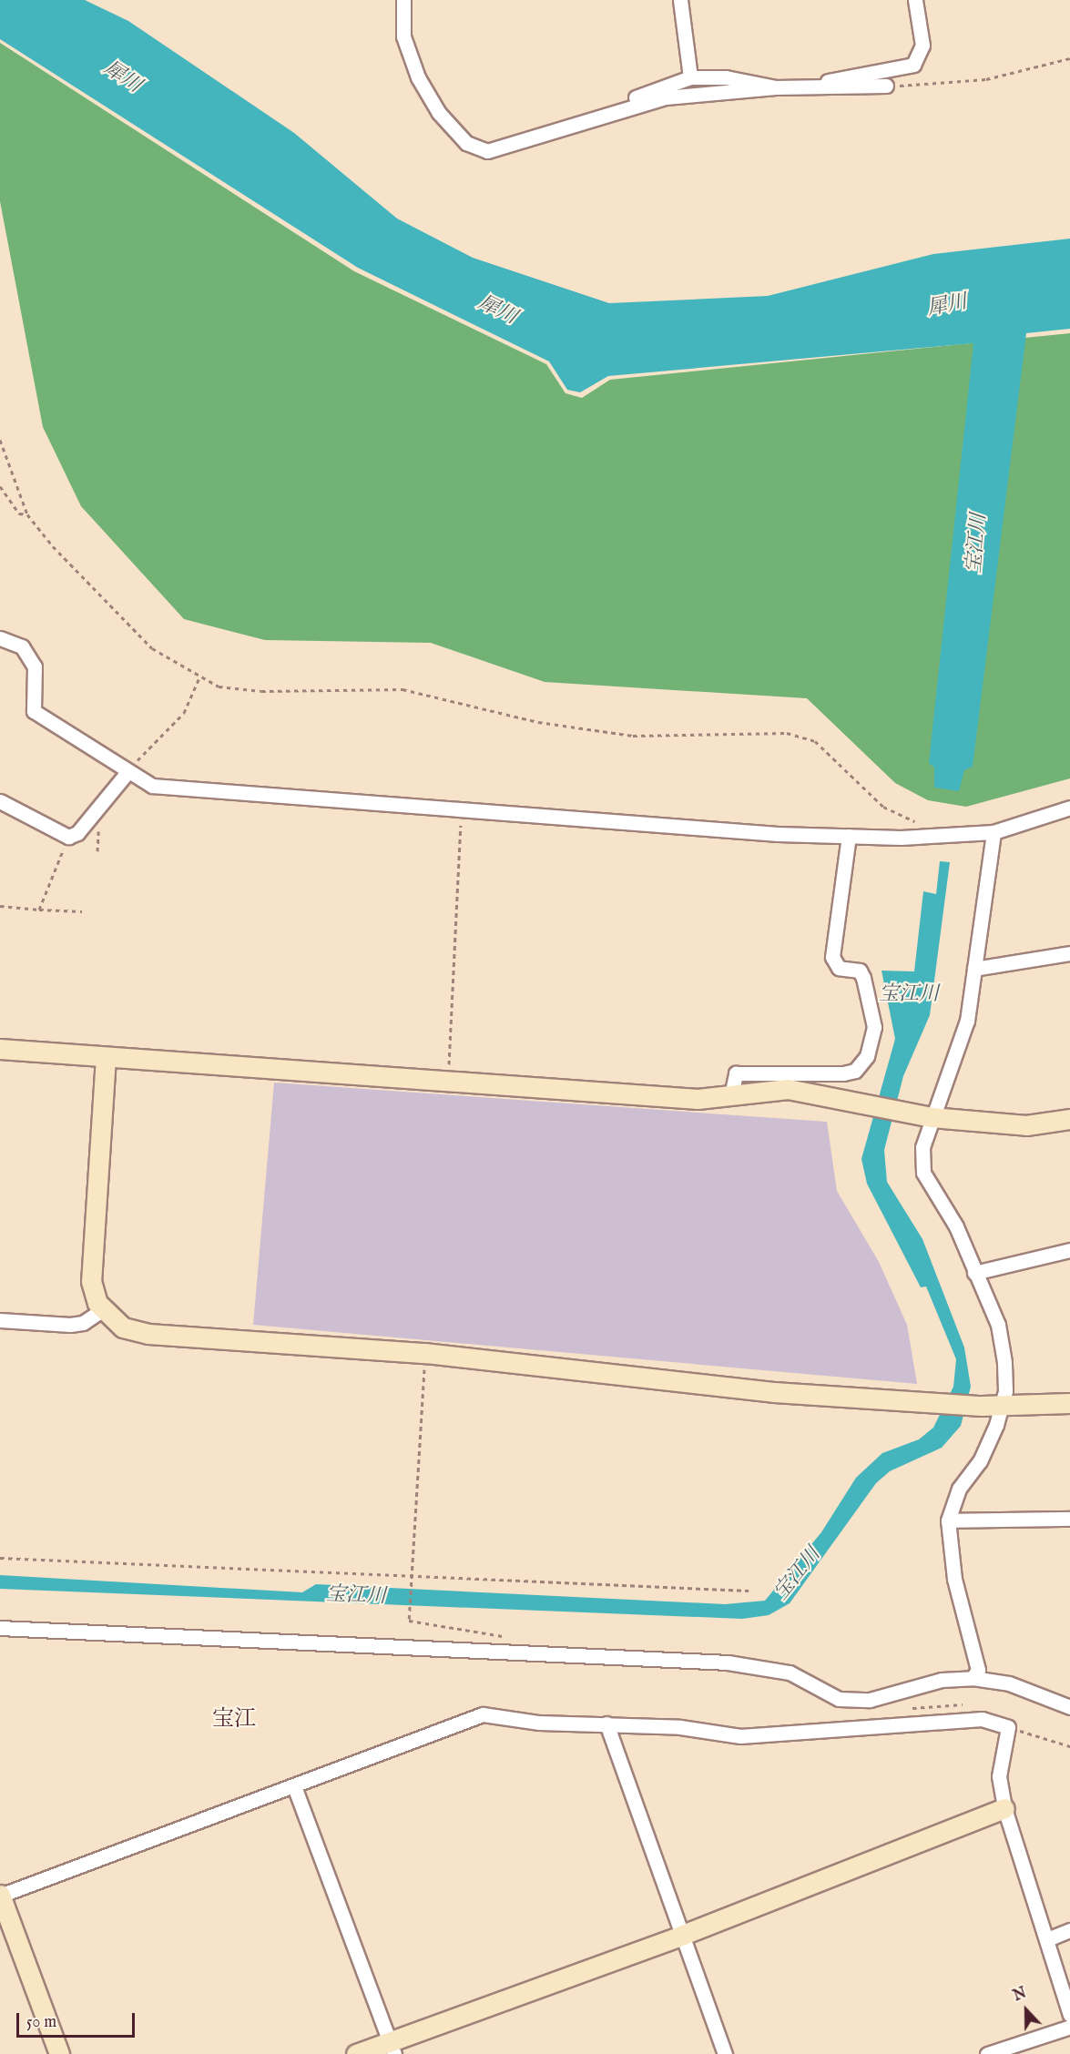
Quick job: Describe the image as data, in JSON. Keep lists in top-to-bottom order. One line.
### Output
{"districts":["宝江"],"water":["犀川","宝江川"],"scale_bar":"50 m","north":"top"}
